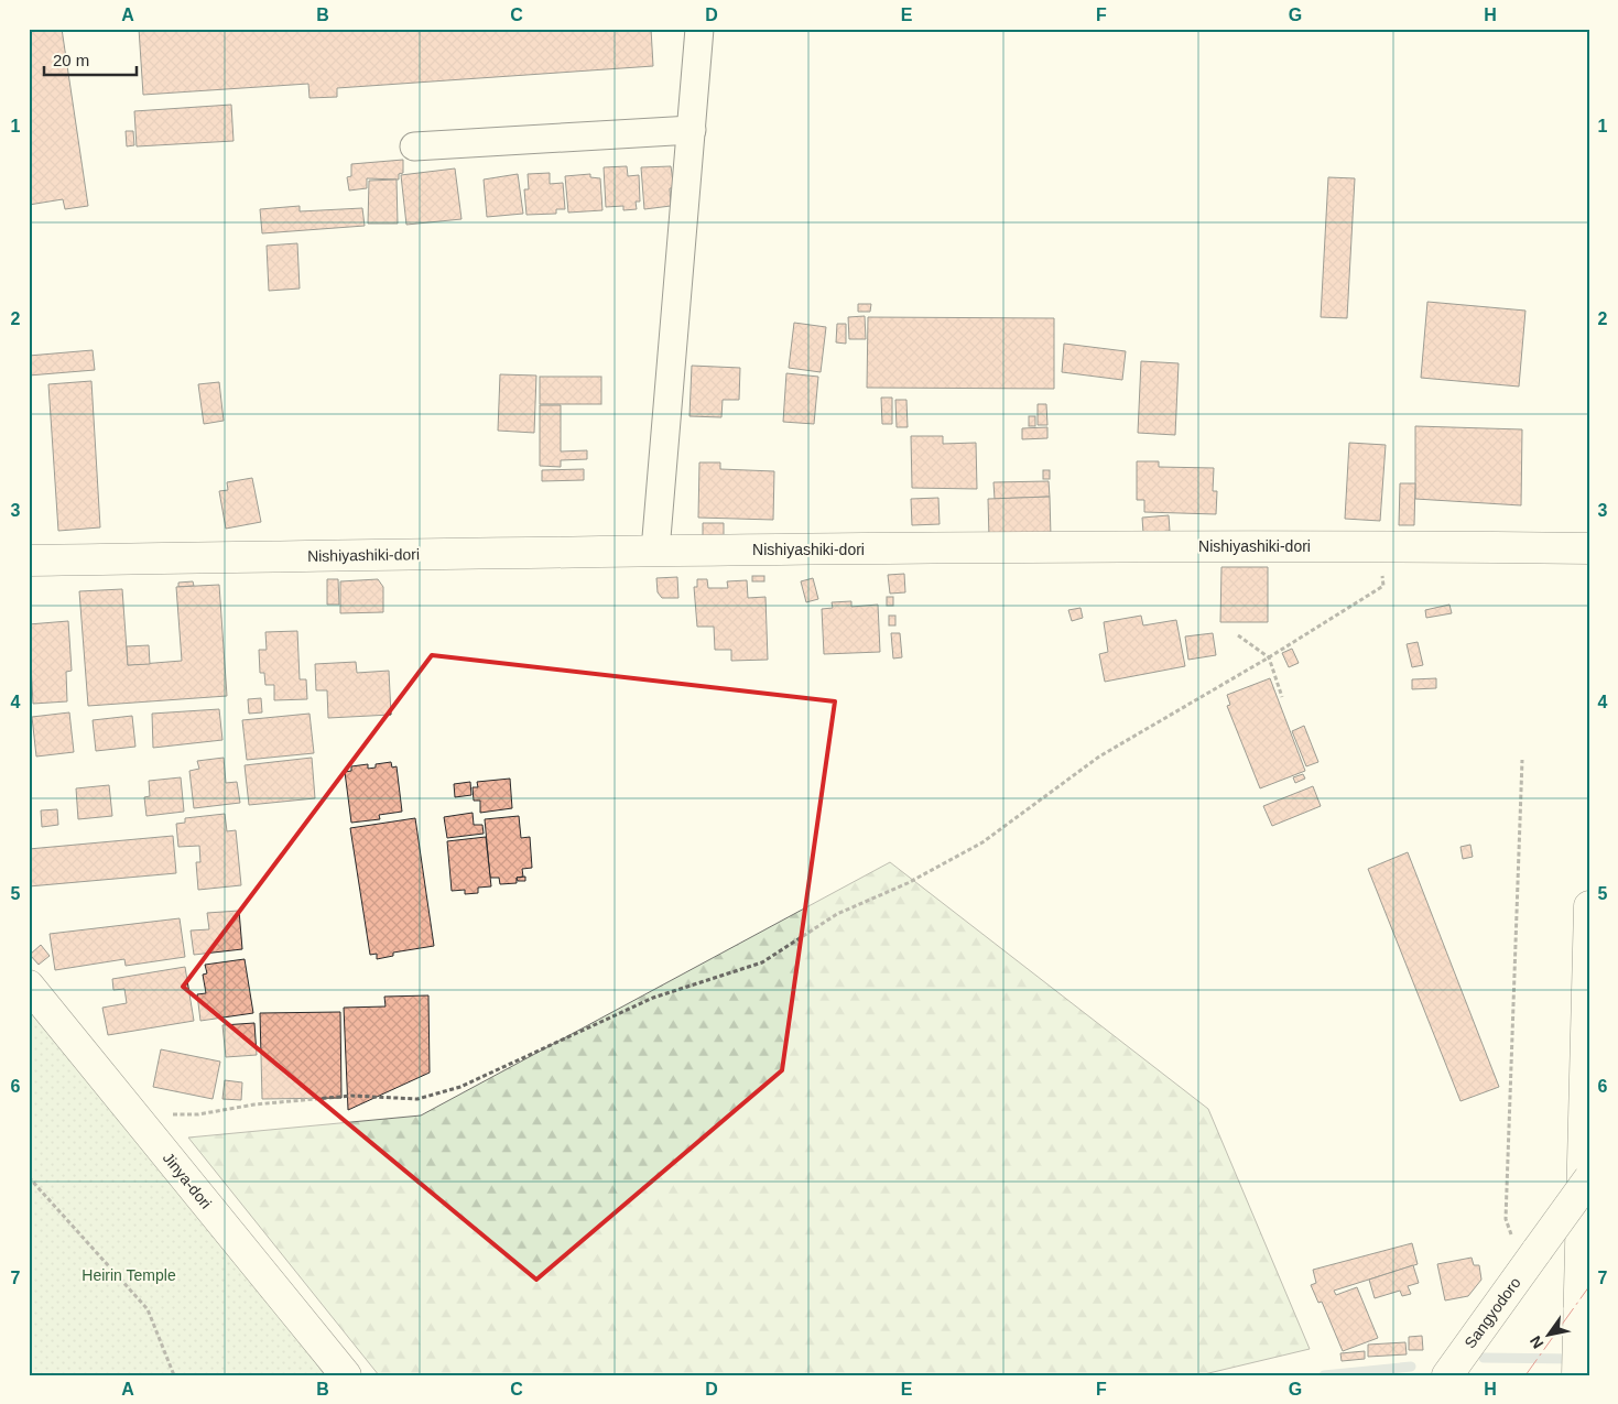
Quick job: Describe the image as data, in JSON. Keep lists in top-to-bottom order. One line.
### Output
{"streets":{"main road":["Nishiyashiki-dori","Jinya-dori","Sangyodoro"]},"parks":["Heirin Temple"],"scale_bar":"20 m","north":"bottom left","grid":{"columns":["A","B","C","D","E","F","G","H"],"rows":["1","2","3","4","5","6","7"]}}
